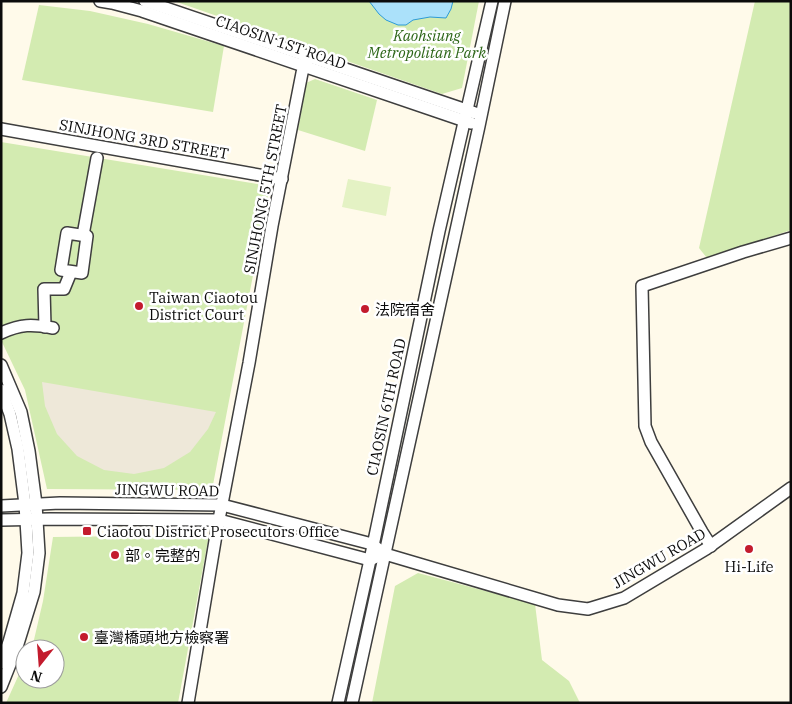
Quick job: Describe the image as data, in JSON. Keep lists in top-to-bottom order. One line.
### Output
{"streets":{"street":["CIAOSIN 1ST ROAD","SINJHONG 3RD STREET","SINJHONG 5TH STREET","CIAOSIN 6TH ROAD","JINGWU ROAD"]},"crossings":[["CIAOSIN 1ST ROAD","SINJHONG 5TH STREET"],["CIAOSIN 1ST ROAD","CIAOSIN 6TH ROAD"],["SINJHONG 3RD STREET","SINJHONG 5TH STREET"],["SINJHONG 5TH STREET","JINGWU ROAD"],["CIAOSIN 6TH ROAD","JINGWU ROAD"]],"parks":["Kaohsiung Metropolitan Park"],"places":{"other":["Taiwan Ciaotou District Court","法院宿舍","Hi-Life","部。完整的","臺灣橋頭地方檢察署"],"transit":["Ciaotou District Prosecutors Office"]},"north":"bottom"}
